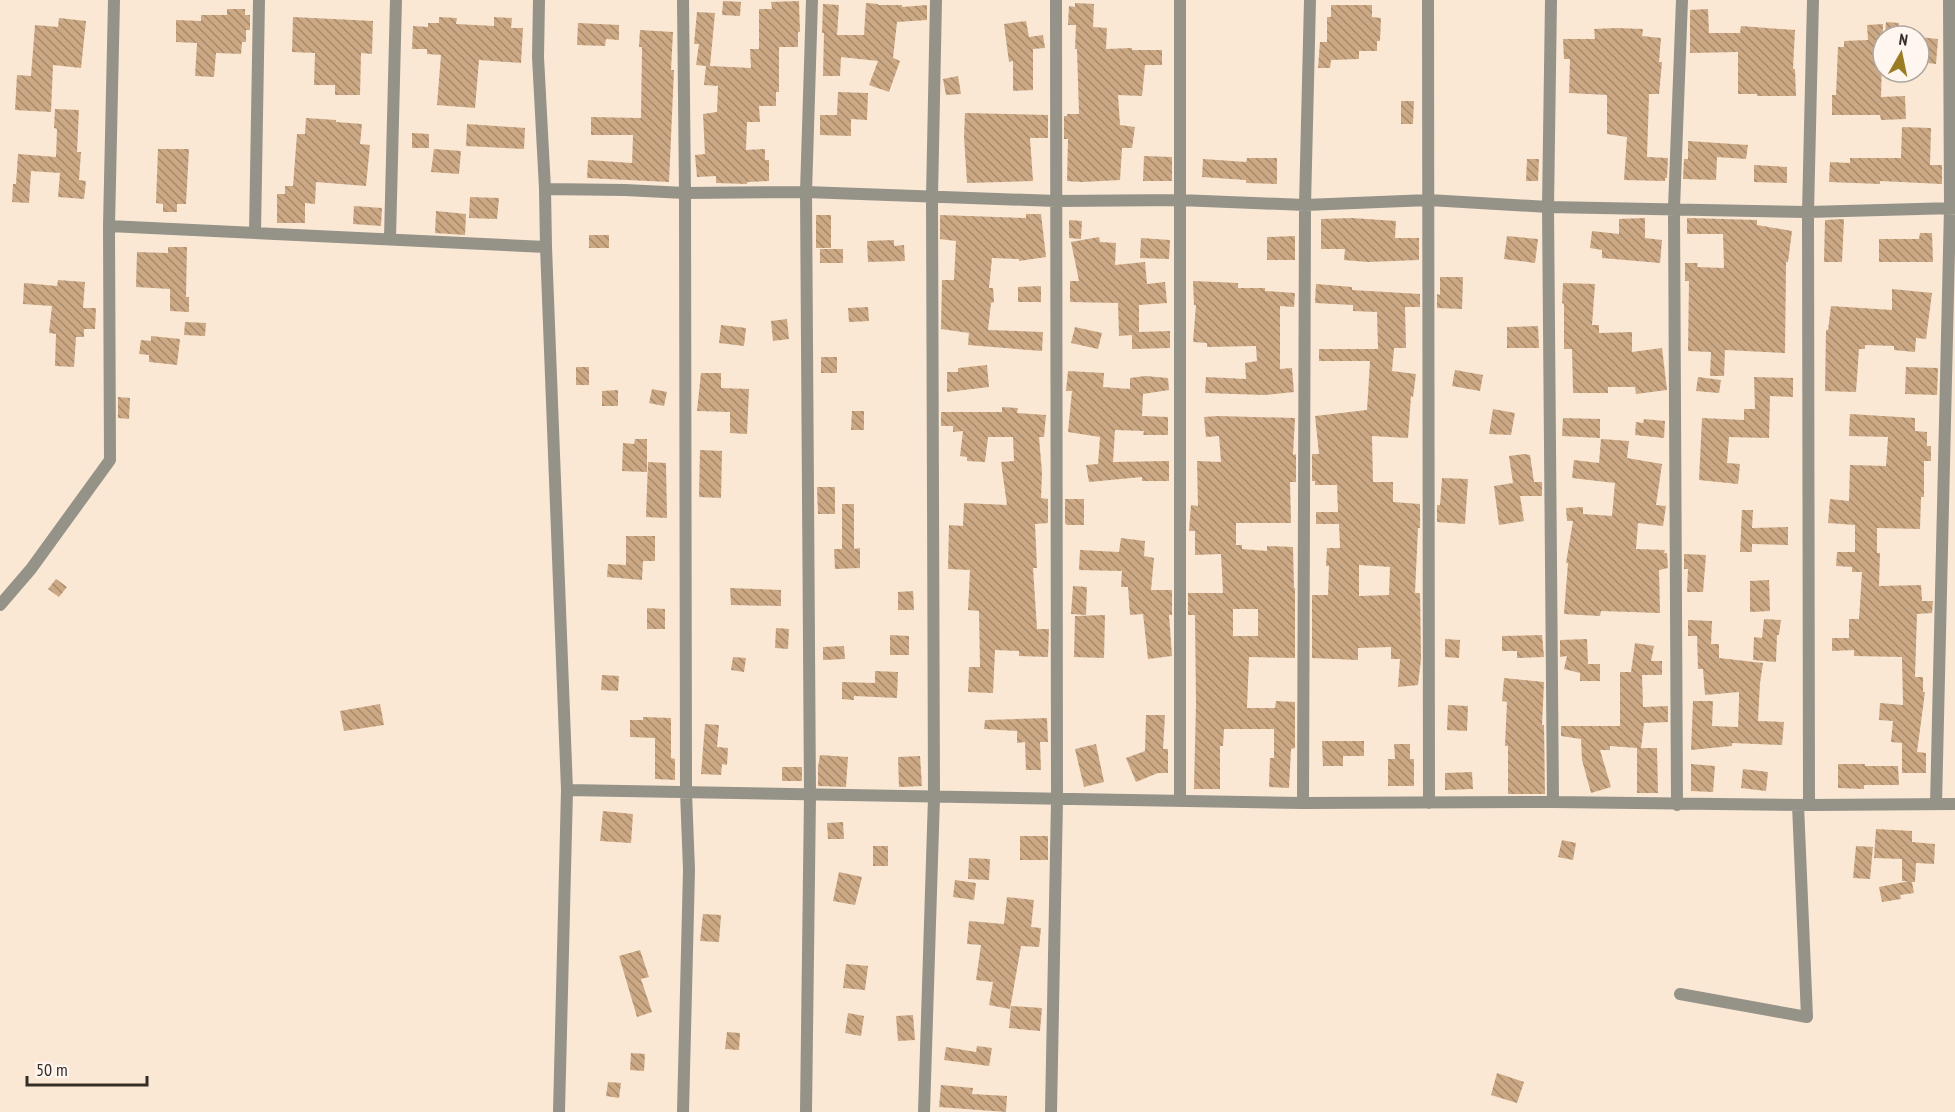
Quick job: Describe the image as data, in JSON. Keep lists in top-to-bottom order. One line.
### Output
{"scale_bar":"50 m","north":"top"}
